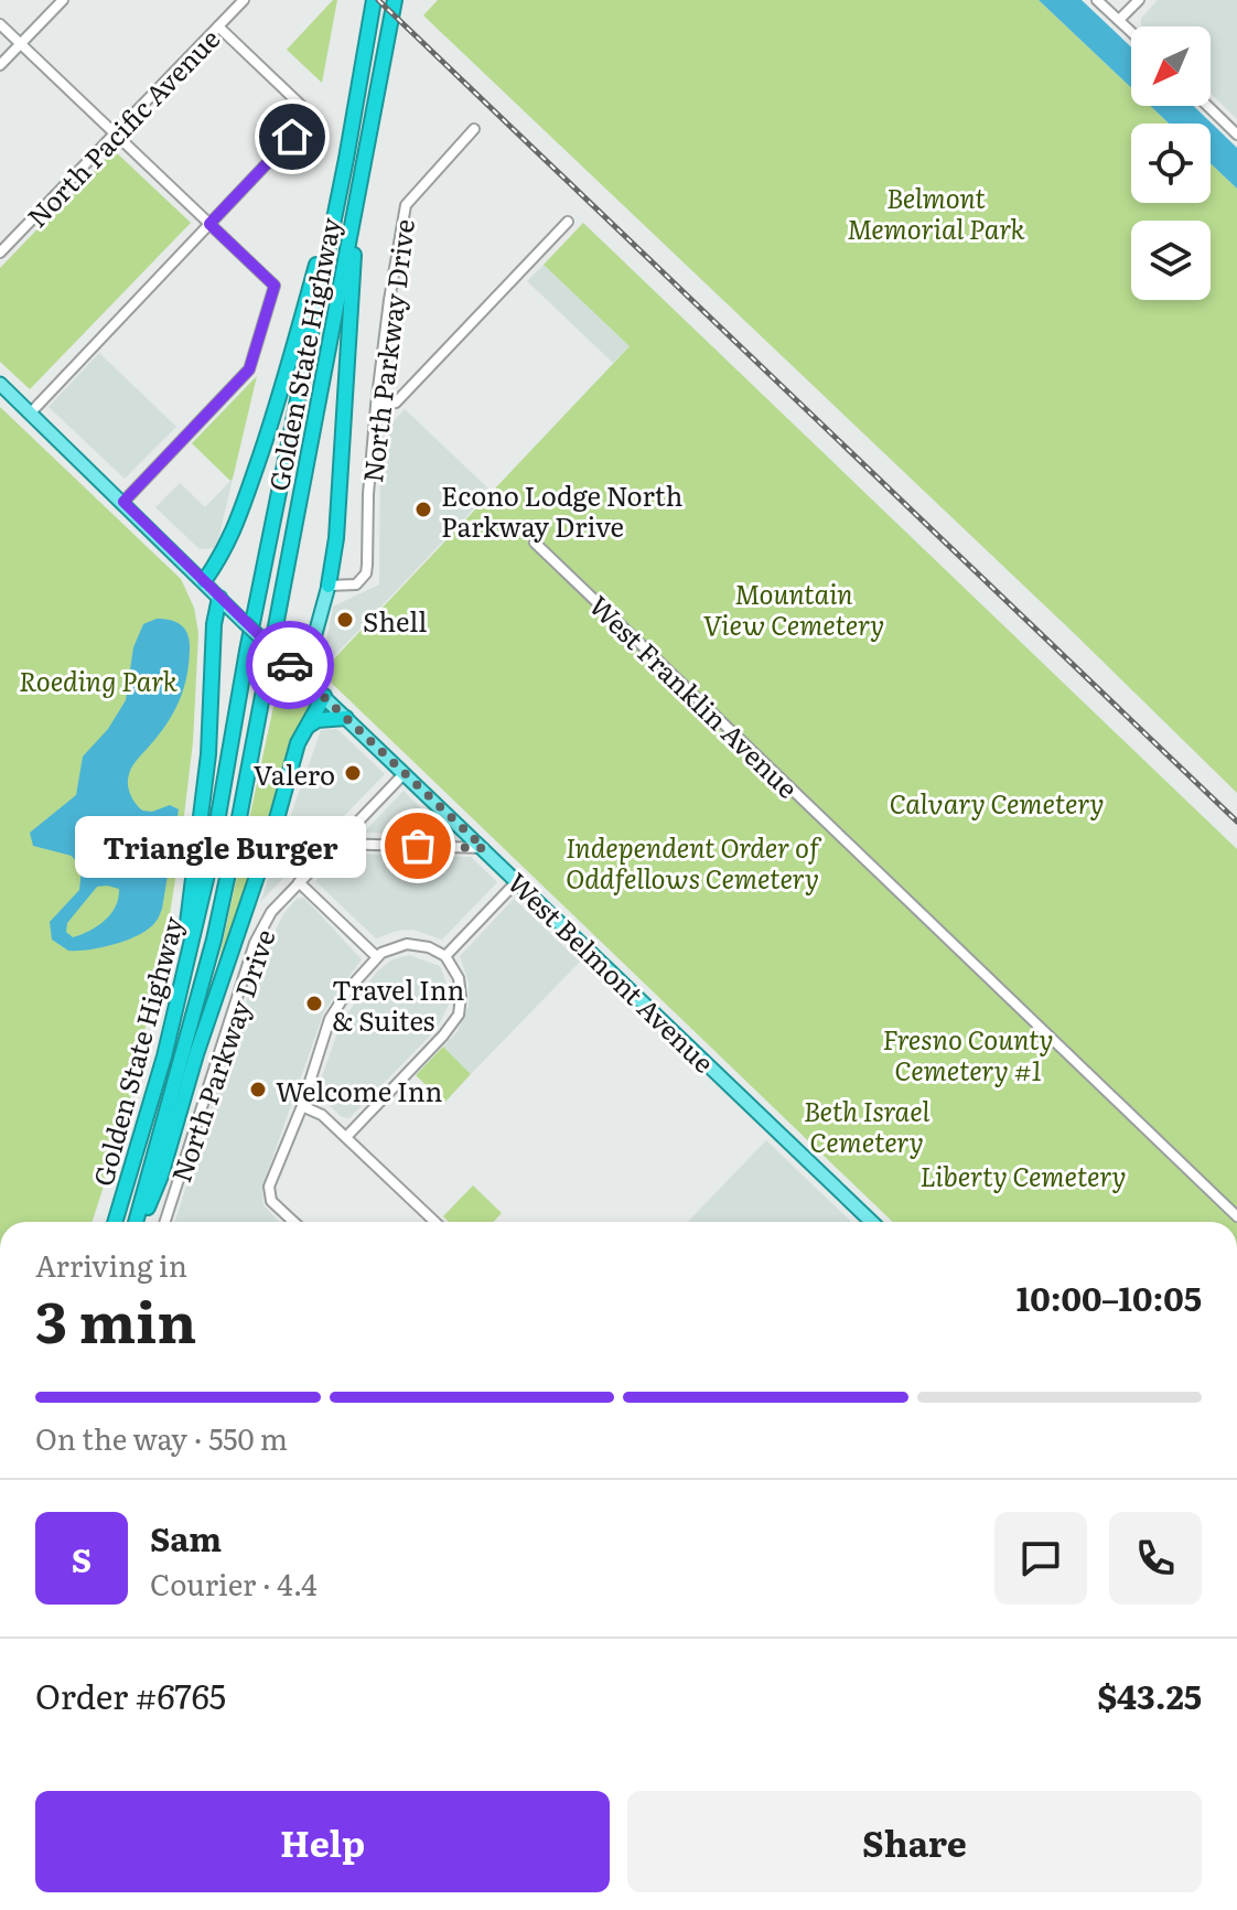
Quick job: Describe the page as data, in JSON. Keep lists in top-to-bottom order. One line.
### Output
{"streets":{"highway":["Golden State Highway"],"main road":["West Belmont Avenue"],"street":["North Pacific Avenue","North Parkway Drive","West Franklin Avenue"]},"crossings":[["North Parkway Drive","West Belmont Avenue"]],"parks":["Belmont Memorial Park","Mountain View Cemetery","Roeding Park","Calvary Cemetery","Independent Order of Oddfellows Cemetery","Fresno County Cemetery #1","Beth Israel Cemetery","Liberty Cemetery"],"places":["Econo Lodge North Parkway Drive","Shell","Valero","Triangle Burger","Travel Inn & Suites","Welcome Inn"],"north":"bottom left","page":{"bubble":"Triangle Burger","heading":["3 min","Arriving in","10:00–10:05"],"panel":["Sam","Courier · 4.4","Order #6765","$43.25"],"bar":"On the way · 550 m","round":"S","buttons":["Help","Share"]}}
